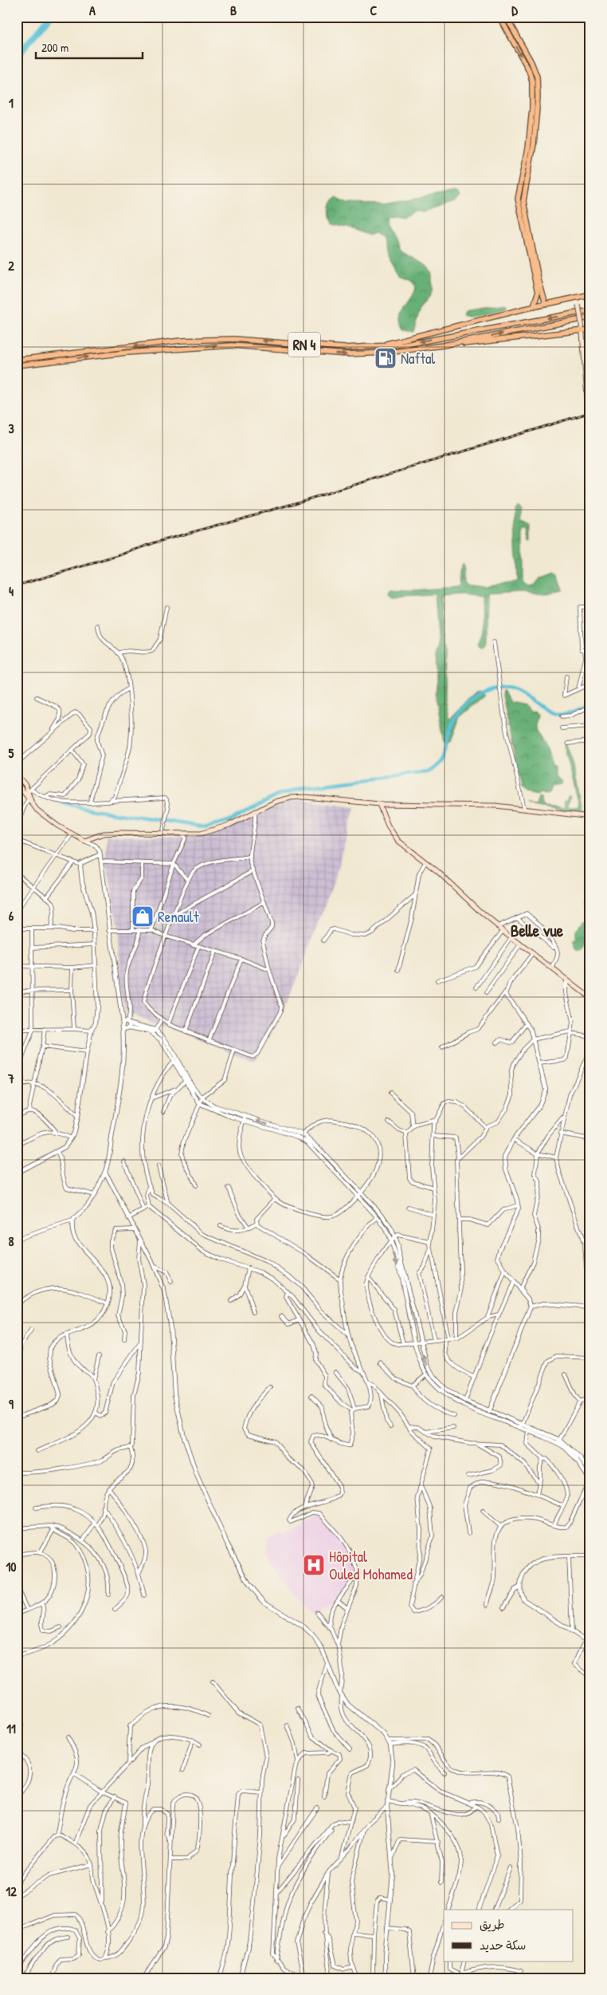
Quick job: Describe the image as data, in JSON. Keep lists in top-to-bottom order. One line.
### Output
{"streets":{"highway":["RN 4"]},"districts":["Belle vue"],"places":{"fuel station":["Naftal"],"shop":["Renault"],"hospital":["Hôpital Ouled Mohamed"]},"legend":["طريق","سكة حديد"],"scale_bar":"200 m","grid":{"columns":["A","B","C","D"],"rows":["1","2","3","4","5","6","7","8","9","10","11","12"]}}
